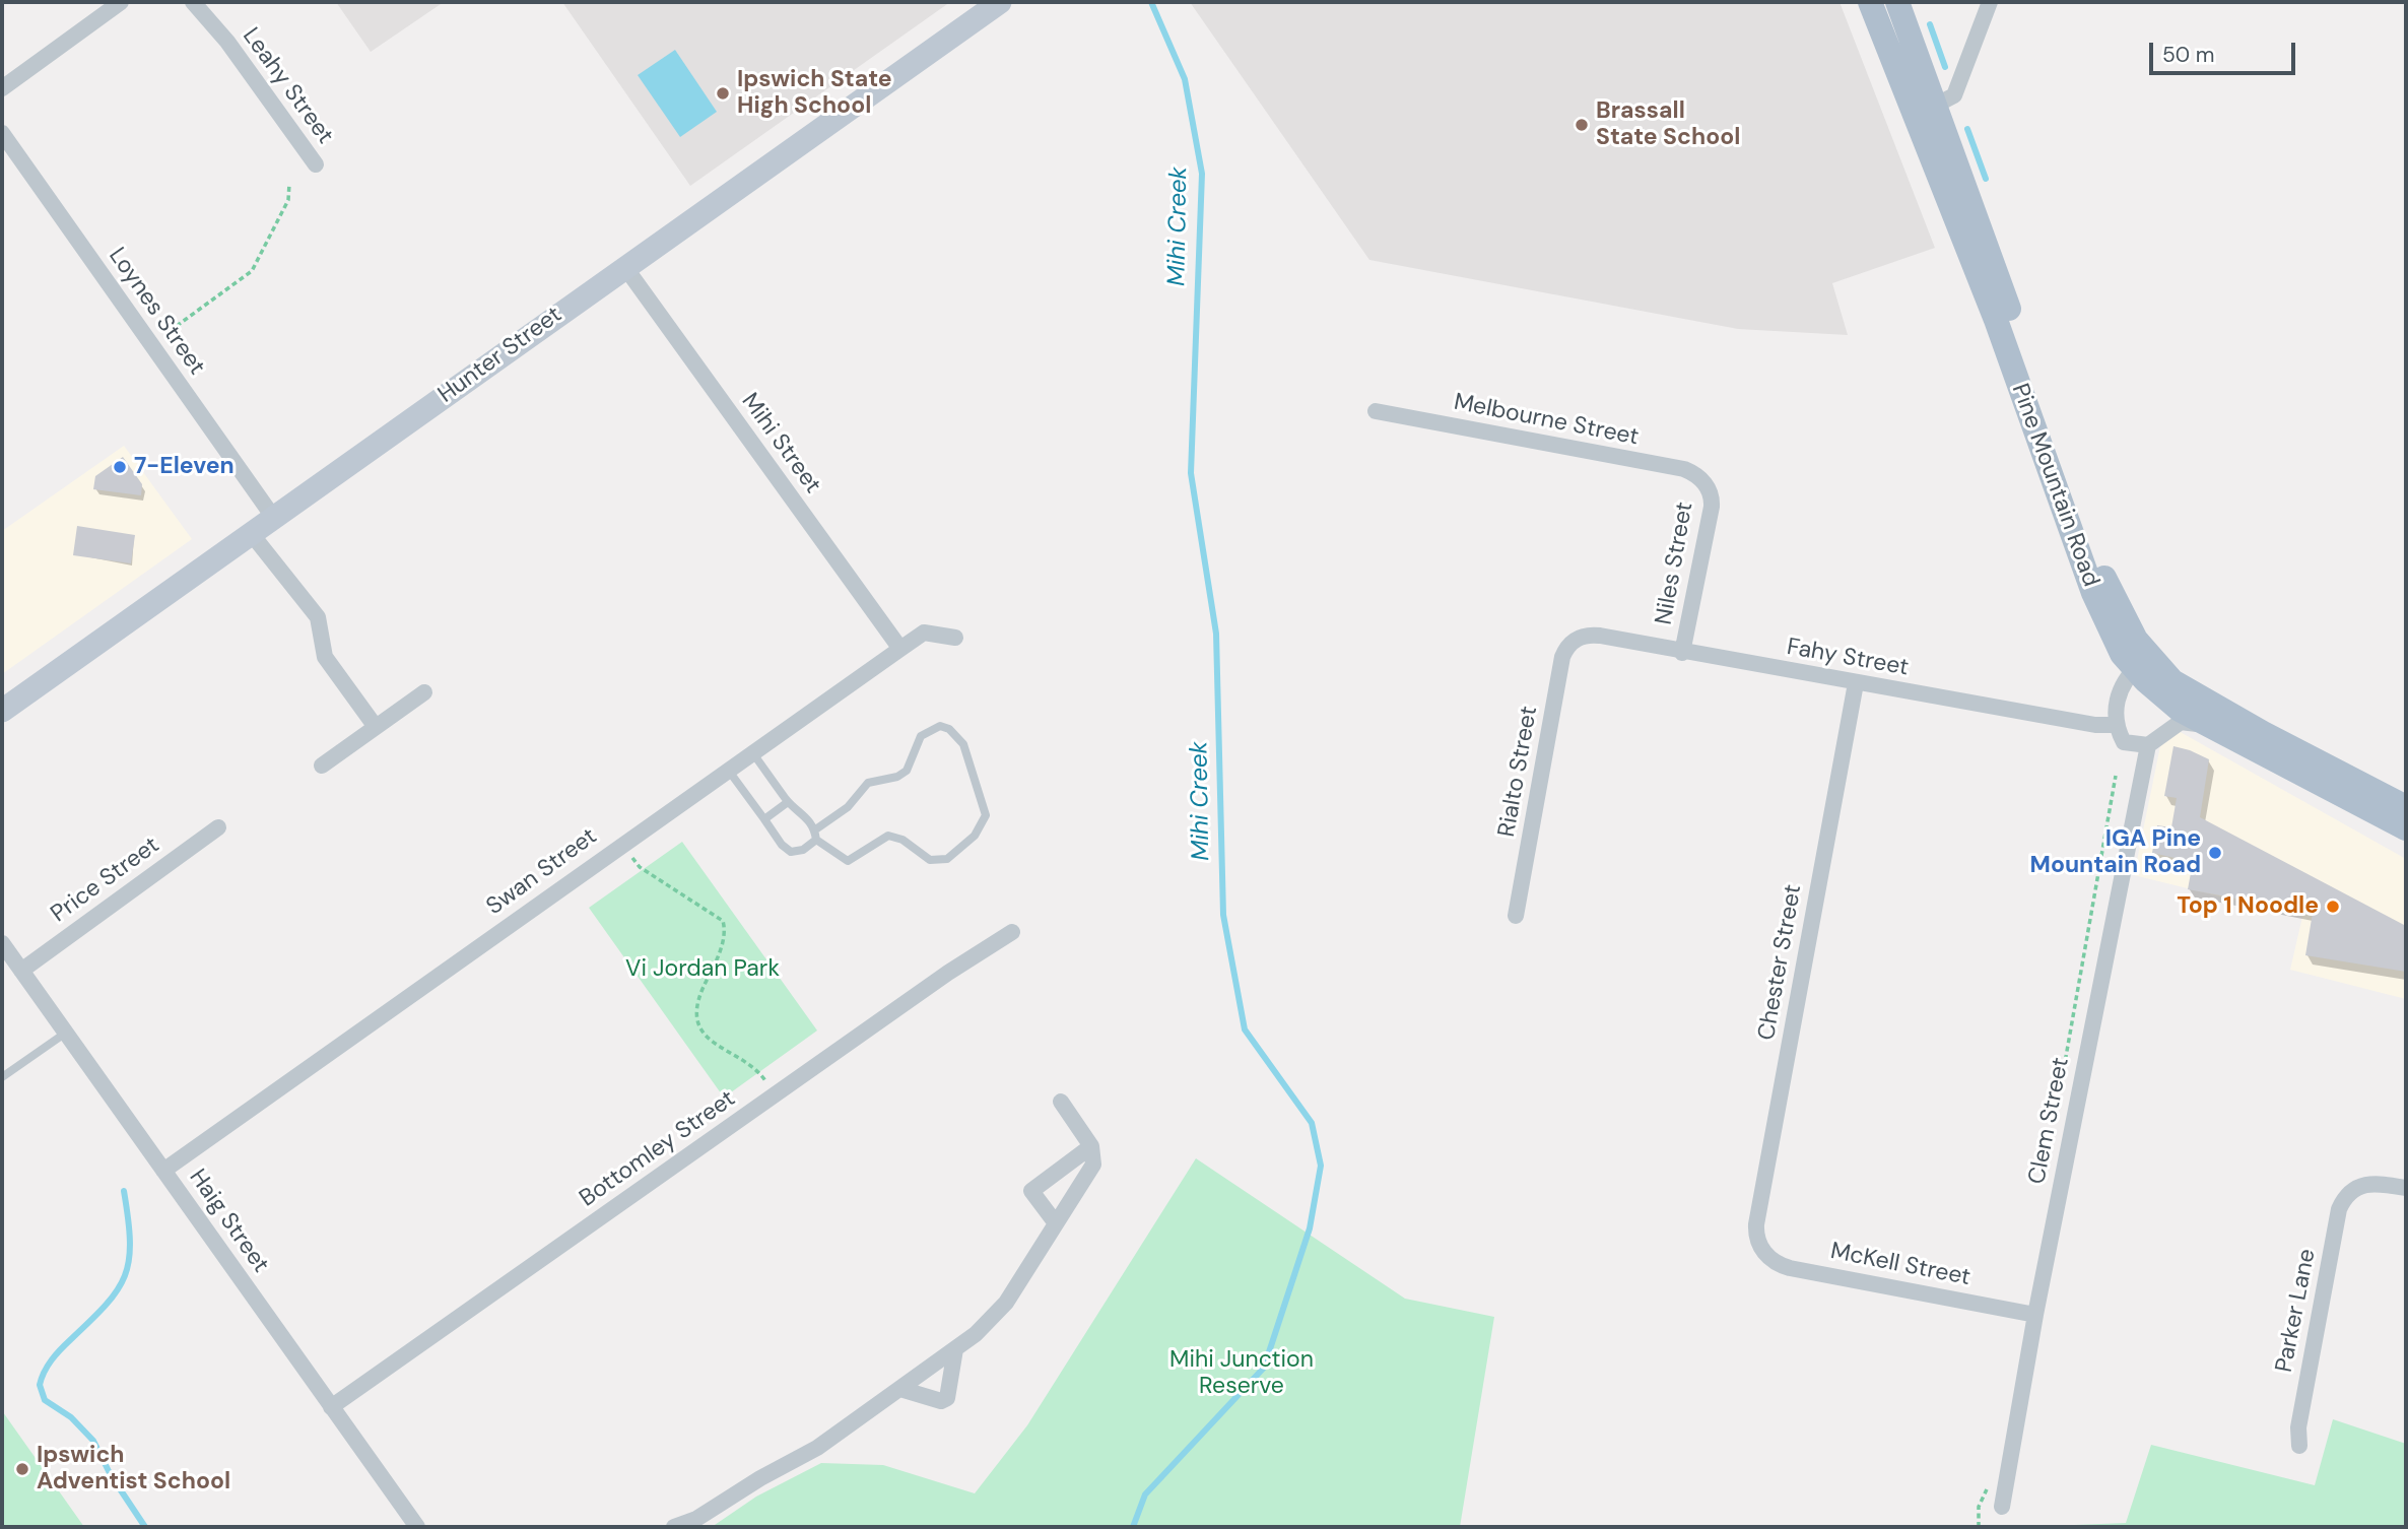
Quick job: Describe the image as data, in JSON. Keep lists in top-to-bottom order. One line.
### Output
{"streets":{"main road":["Hunter Street","Pine Mountain Road"],"street":["Leahy Street","Loynes Street","Melbourne Street","Mihi Street","Niles Street","Fahy Street","Rialto Street","Swan Street","Price Street","Chester Street","Clem Street","Bottomley Street","Haig Street","McKell Street","Parker Lane"]},"crossings":[["Loynes Street","Hunter Street"],["Hunter Street","Mihi Street"],["Melbourne Street","Niles Street"],["Mihi Street","Swan Street"],["Pine Mountain Road","Fahy Street"],["Pine Mountain Road","Clem Street"],["Niles Street","Fahy Street"],["Fahy Street","Rialto Street"],["Fahy Street","Chester Street"],["Fahy Street","Clem Street"],["Swan Street","Haig Street"],["Price Street","Haig Street"],["Chester Street","McKell Street"],["Clem Street","McKell Street"],["Bottomley Street","Haig Street"]],"water":["Mihi Creek"],"parks":["Vi Jordan Park","Mihi Junction Reserve"],"places":["Ipswich State High School","Brassall State School","7-Eleven","IGA Pine Mountain Road","Top 1 Noodle","Ipswich Adventist School"],"scale_bar":"50 m"}
